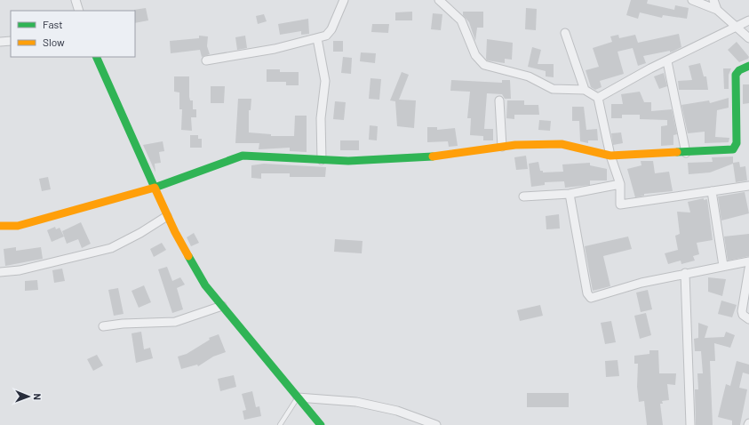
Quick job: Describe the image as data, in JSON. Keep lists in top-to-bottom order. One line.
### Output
{"legend":["Fast","Slow"],"north":"right"}
